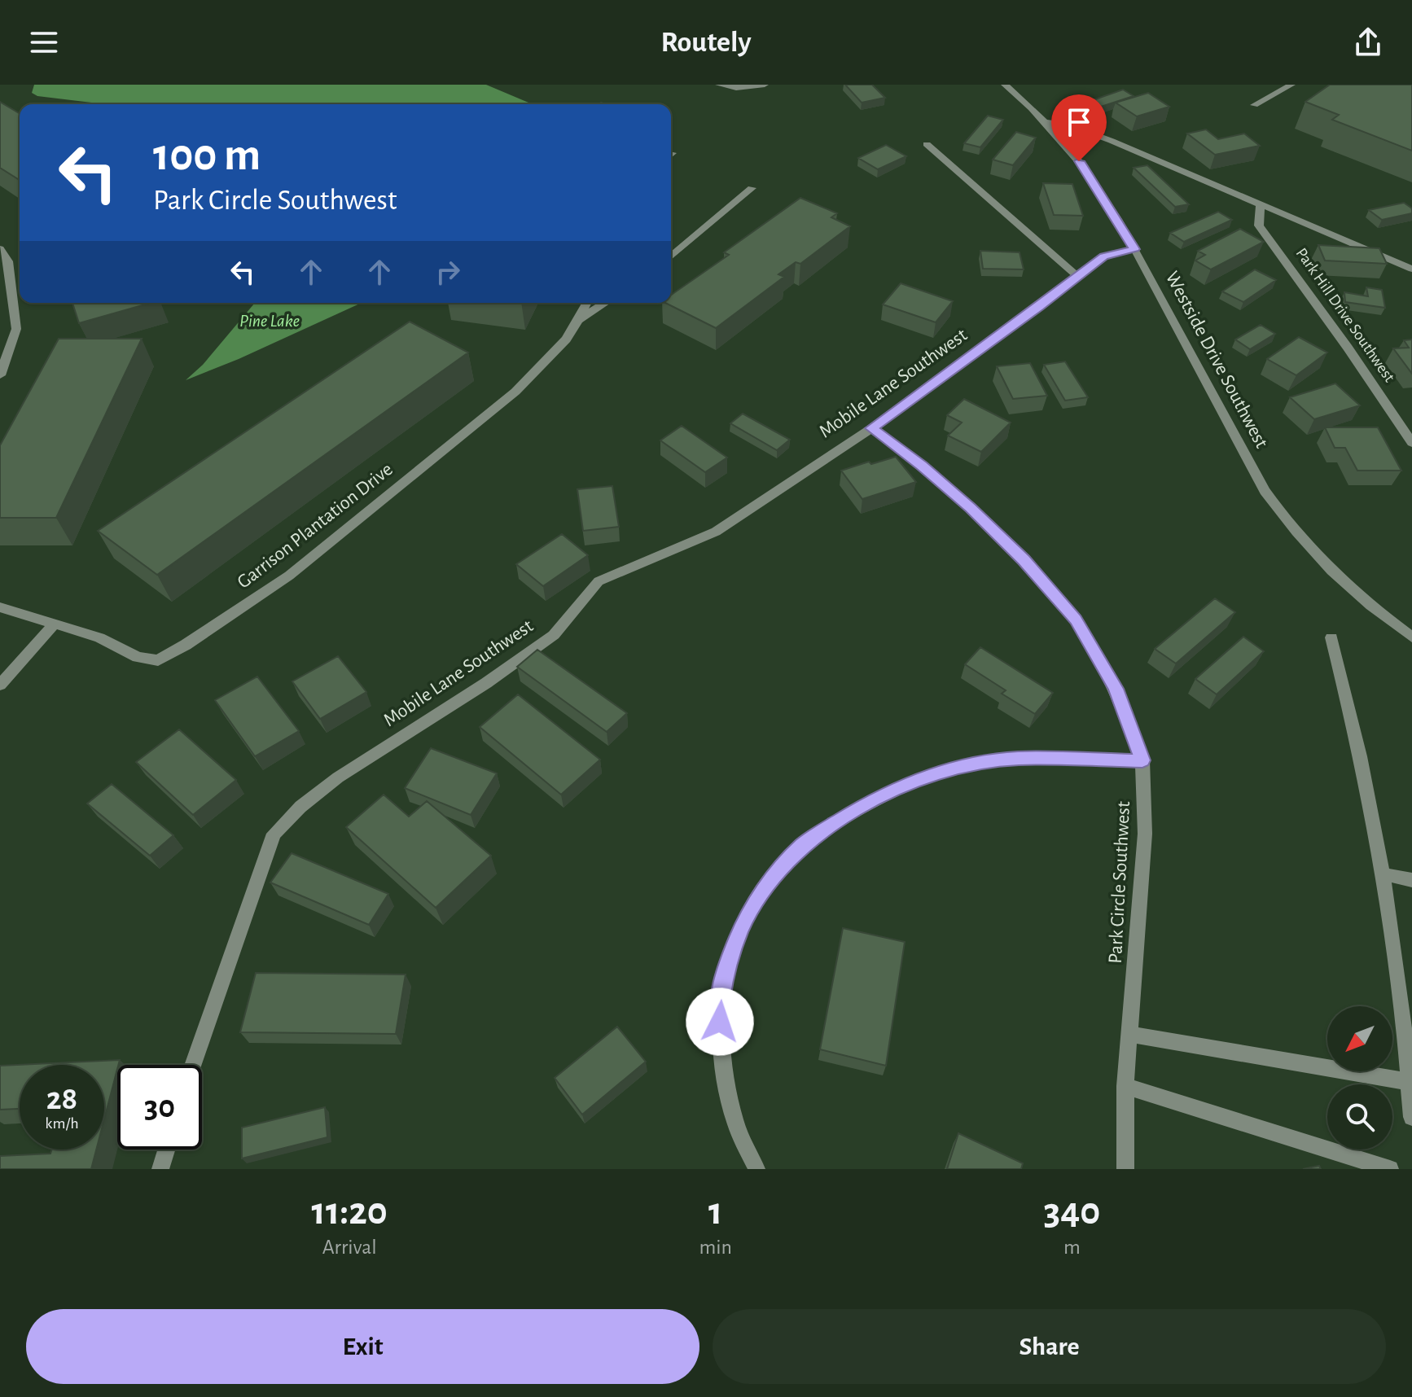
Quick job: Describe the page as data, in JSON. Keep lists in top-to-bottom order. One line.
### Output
{"streets":{"street":["Park Hill Drive Southwest","Westside Drive Southwest","Mobile Lane Southwest","Garrison Plantation Drive","Park Circle Southwest"]},"crossings":[["Westside Drive Southwest","Mobile Lane Southwest"],["Mobile Lane Southwest","Park Circle Southwest"]],"water":["Pine Lake"],"north":"bottom left","page":{"header":"Routely","turn":["100 m","Park Circle Southwest"],"speed":"28 km/h","limit":"30","eta":["11:20","Arrival","1","min","340","m"],"buttons":["Exit","Share"]}}
